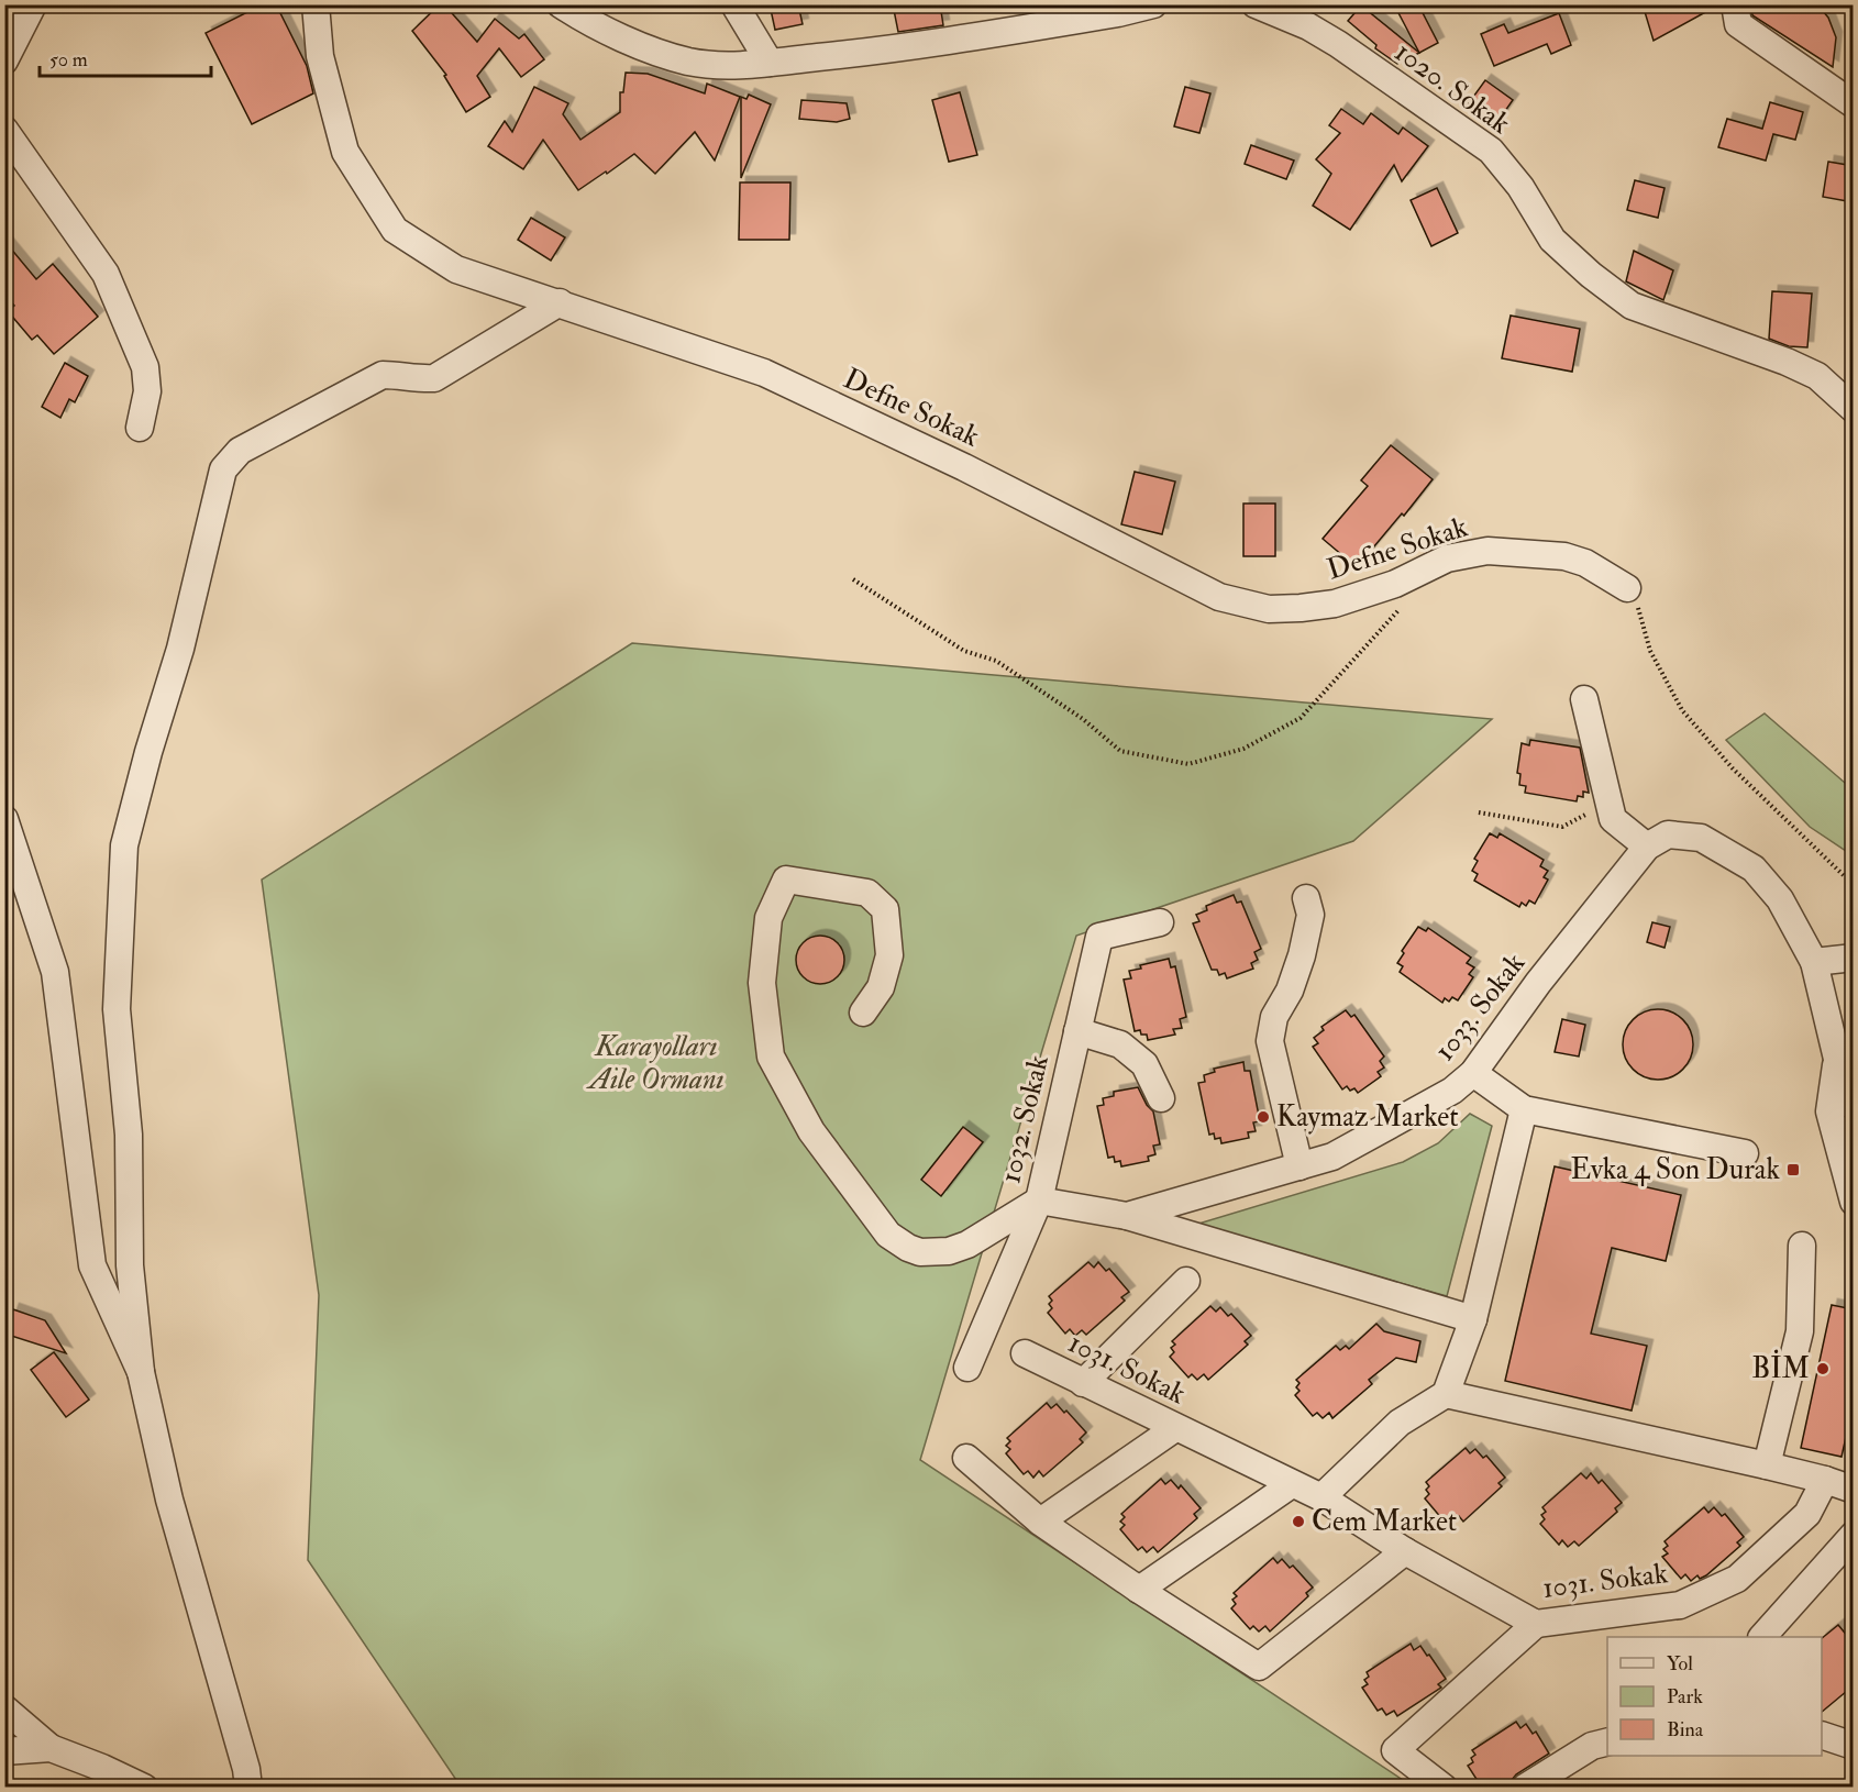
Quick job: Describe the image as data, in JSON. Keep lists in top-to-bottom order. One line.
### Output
{"streets":{"street":["1020. Sokak","Defne Sokak","1033. Sokak","1032. Sokak","1031. Sokak"]},"crossings":[["1033. Sokak","1032. Sokak"]],"parks":["Karayolları Aile Ormanı"],"places":{"other":["Kaymaz Market","BİM","Cem Market"],"transit":["Evka 4 Son Durak"]},"legend":["Yol","Park","Bina"],"scale_bar":"50 m"}
